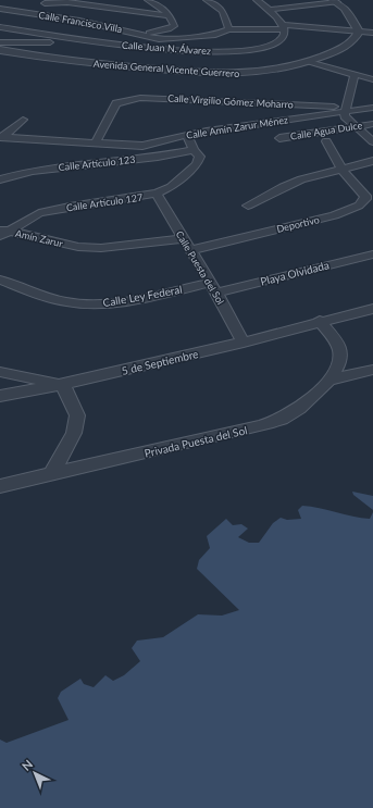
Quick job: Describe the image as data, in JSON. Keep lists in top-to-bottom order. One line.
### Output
{"streets":{"street":["Calle Francisco Villa","Calle Juan N. Álvarez","Avenida General Vicente Guerrero","Calle Virgilio Gómez Moharro","Calle Amín Zarur Ménez","Calle Agua Dulce","Calle Artículo 123","Calle Artículo 127","Deportivo","Amín Zarur","Calle Puesta del Sol","Playa Olvidada","Calle Ley Federal","5 de Septiembre","Privada Puesta del Sol"]},"crossings":[["Calle Francisco Villa","Calle Juan N. Álvarez"],["Calle Francisco Villa","Avenida General Vicente Guerrero"],["Calle Virgilio Gómez Moharro","Calle Amín Zarur Ménez"],["Calle Artículo 123","Calle Artículo 127"],["Calle Artículo 127","Amín Zarur"],["Calle Artículo 127","Calle Puesta del Sol"],["Deportivo","Calle Puesta del Sol"],["Amín Zarur","Calle Puesta del Sol"],["Calle Puesta del Sol","Playa Olvidada"],["Calle Puesta del Sol","Calle Ley Federal"],["Calle Puesta del Sol","5 de Septiembre"],["Playa Olvidada","Calle Ley Federal"]],"north":"top left"}
